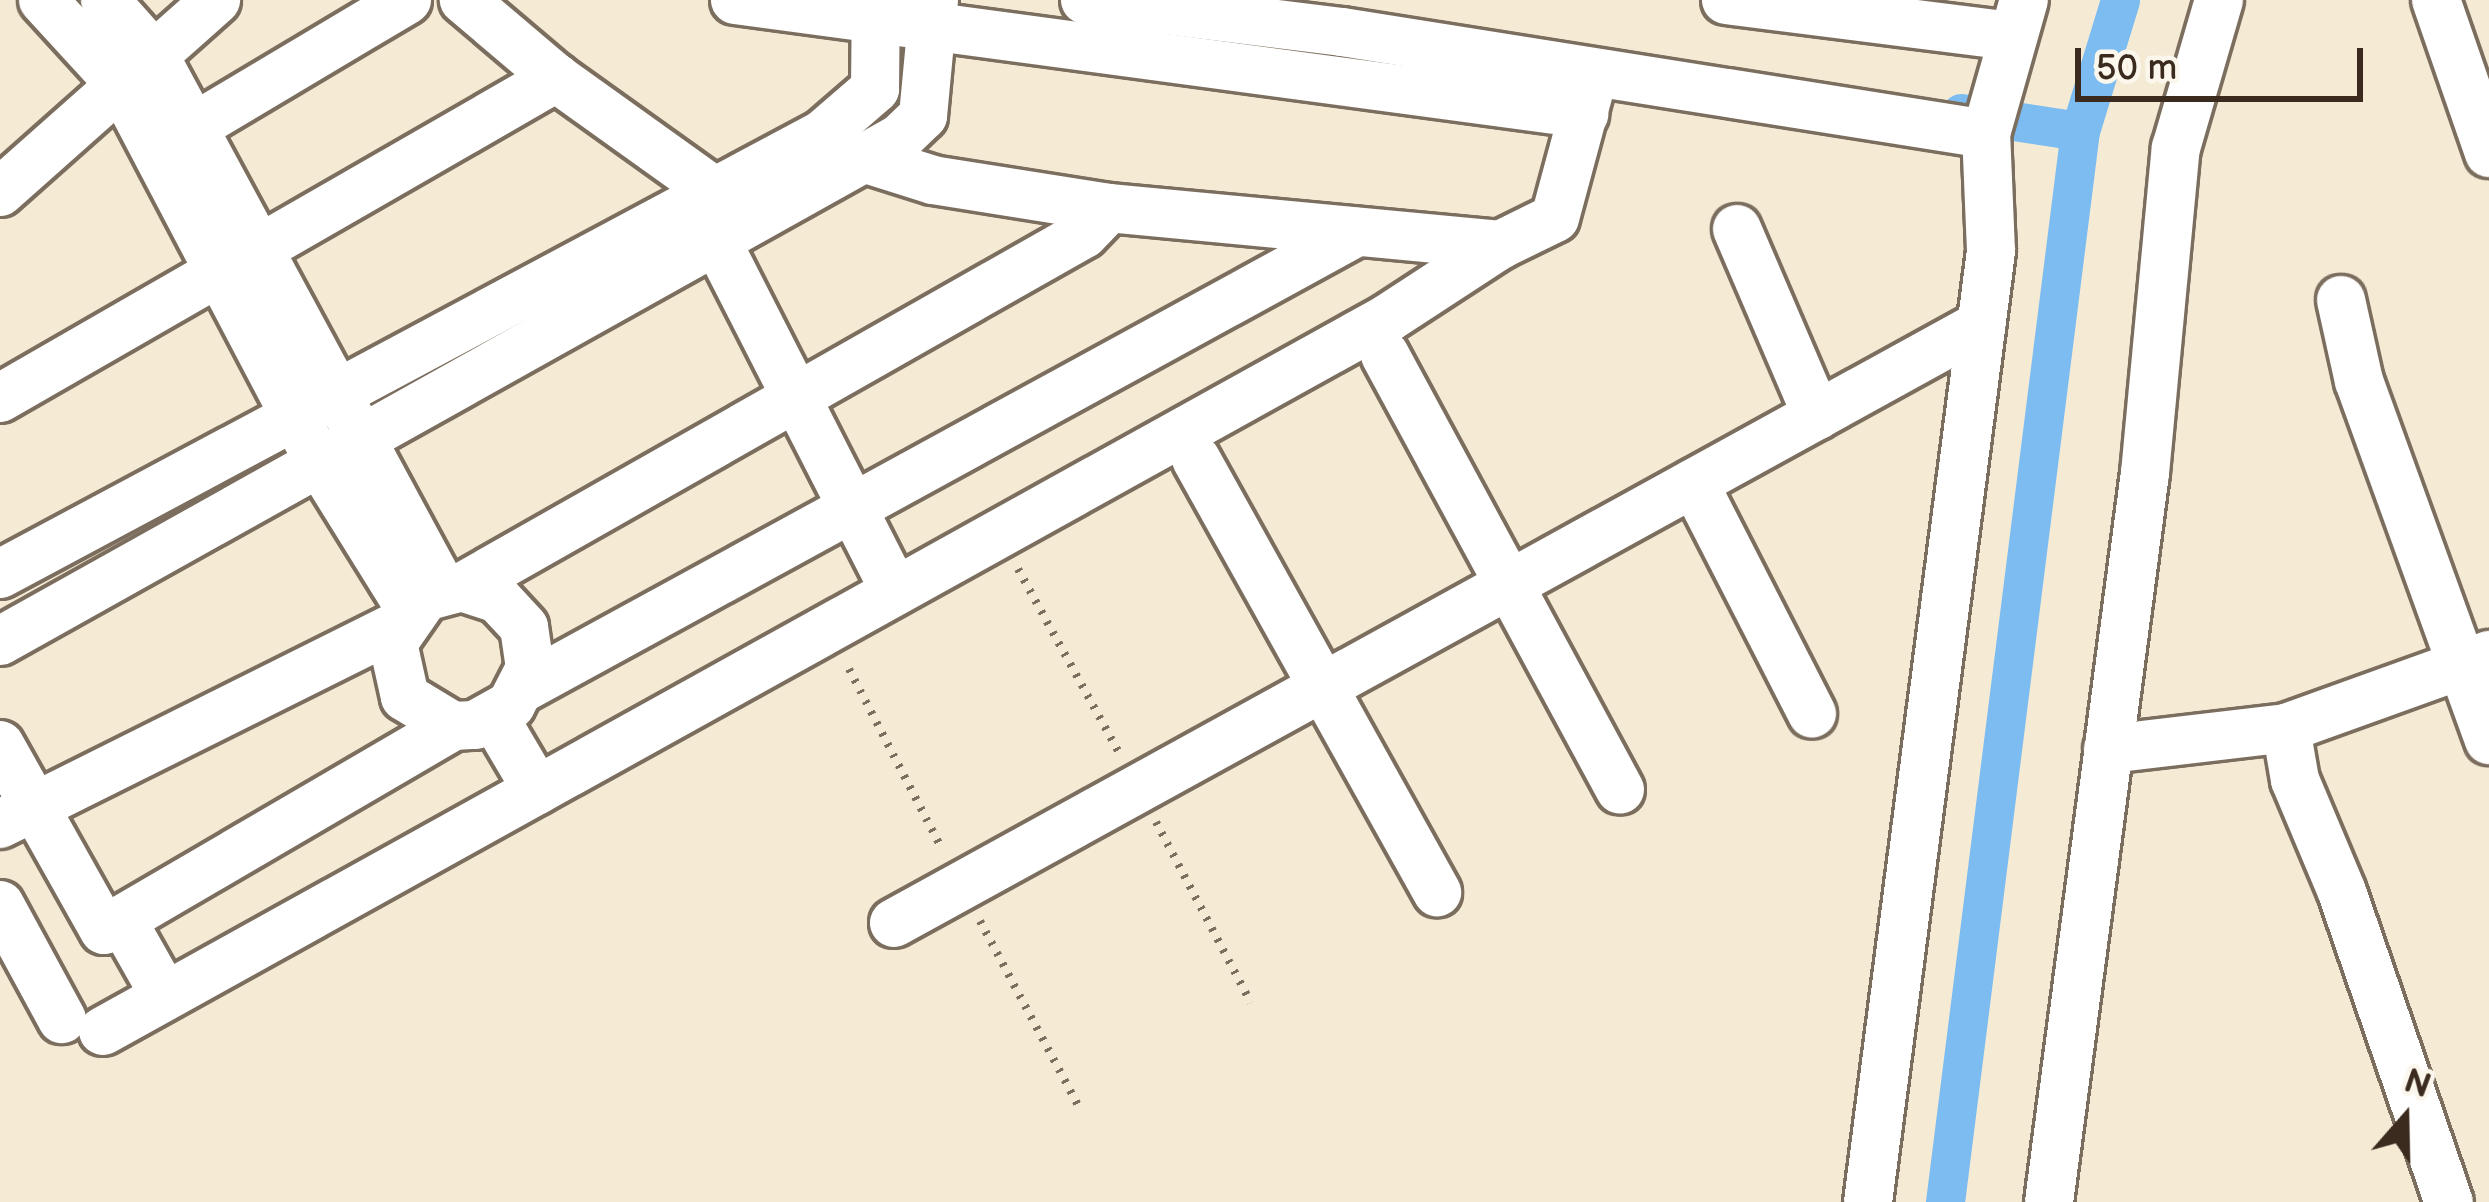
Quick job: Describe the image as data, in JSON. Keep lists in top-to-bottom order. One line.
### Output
{"scale_bar":"50 m","north":"top"}
